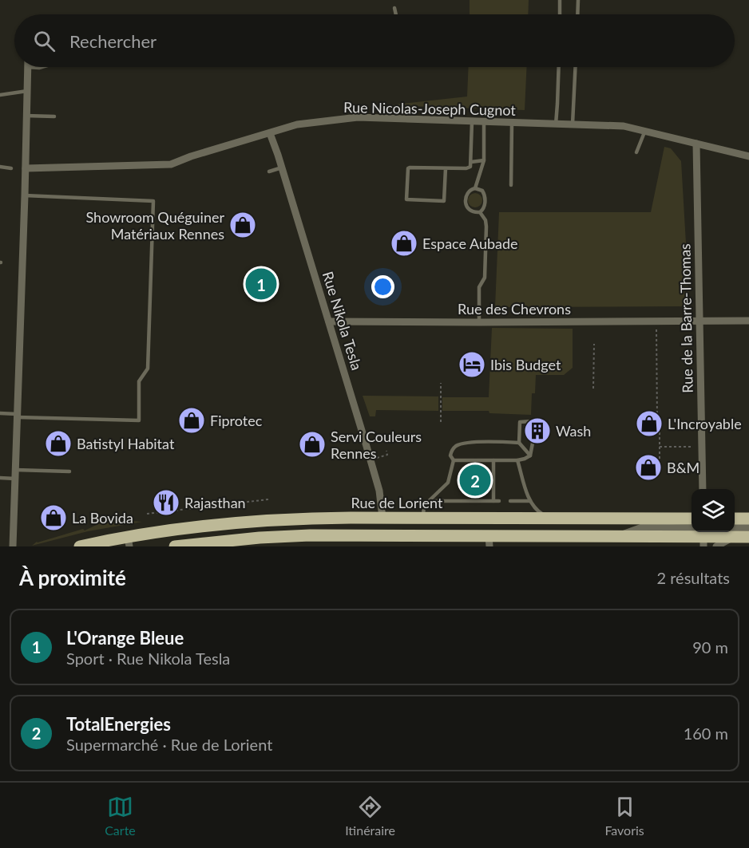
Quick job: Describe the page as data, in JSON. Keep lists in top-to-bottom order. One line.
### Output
{"streets":{"main road":["Rue de Lorient"],"street":["Rue Nicolas-Joseph Cugnot","Rue des Chevrons","Rue de la Barre-Thomas","Rue Nikola Tesla"]},"crossings":[["Rue Nicolas-Joseph Cugnot","Rue de la Barre-Thomas"],["Rue Nicolas-Joseph Cugnot","Rue Nikola Tesla"],["Rue des Chevrons","Rue de la Barre-Thomas"],["Rue des Chevrons","Rue Nikola Tesla"],["Rue Nikola Tesla","Rue de Lorient"]],"places":{"shop":["Showroom Quéguiner Matériaux Rennes","Espace Aubade","Fiprotec","L'Incroyable","Batistyl Habitat","Servi Couleurs Rennes","B&M","La Bovida"],"hotel":["Ibis Budget"],"building":["Wash"],"restaurant":["Rajasthan"]},"page":{"search":"Rechercher","pins":["1","2"],"heading":["À proximité","2 résultats"],"list":[{"mark":"1","name":"L'Orange Bleue","note":"Sport · Rue Nikola Tesla","value":"90 m"},{"mark":"2","name":"TotalEnergies","note":"Supermarché · Rue de Lorient","value":"160 m"}],"nav":["Carte","Itinéraire","Favoris"]}}
